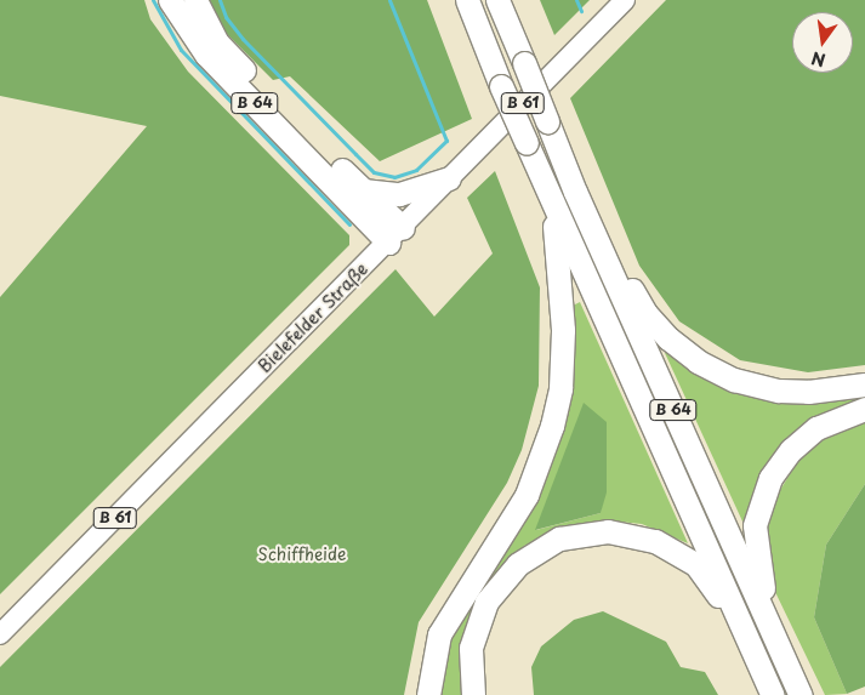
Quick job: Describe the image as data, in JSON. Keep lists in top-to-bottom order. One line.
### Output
{"streets":{"highway":["B 64","B 61"],"main road":["Bielefelder Straße"]},"crossings":[["B 64","Bielefelder Straße"],["B 61","Bielefelder Straße"]],"parks":["Schiffheide"],"north":"bottom"}
